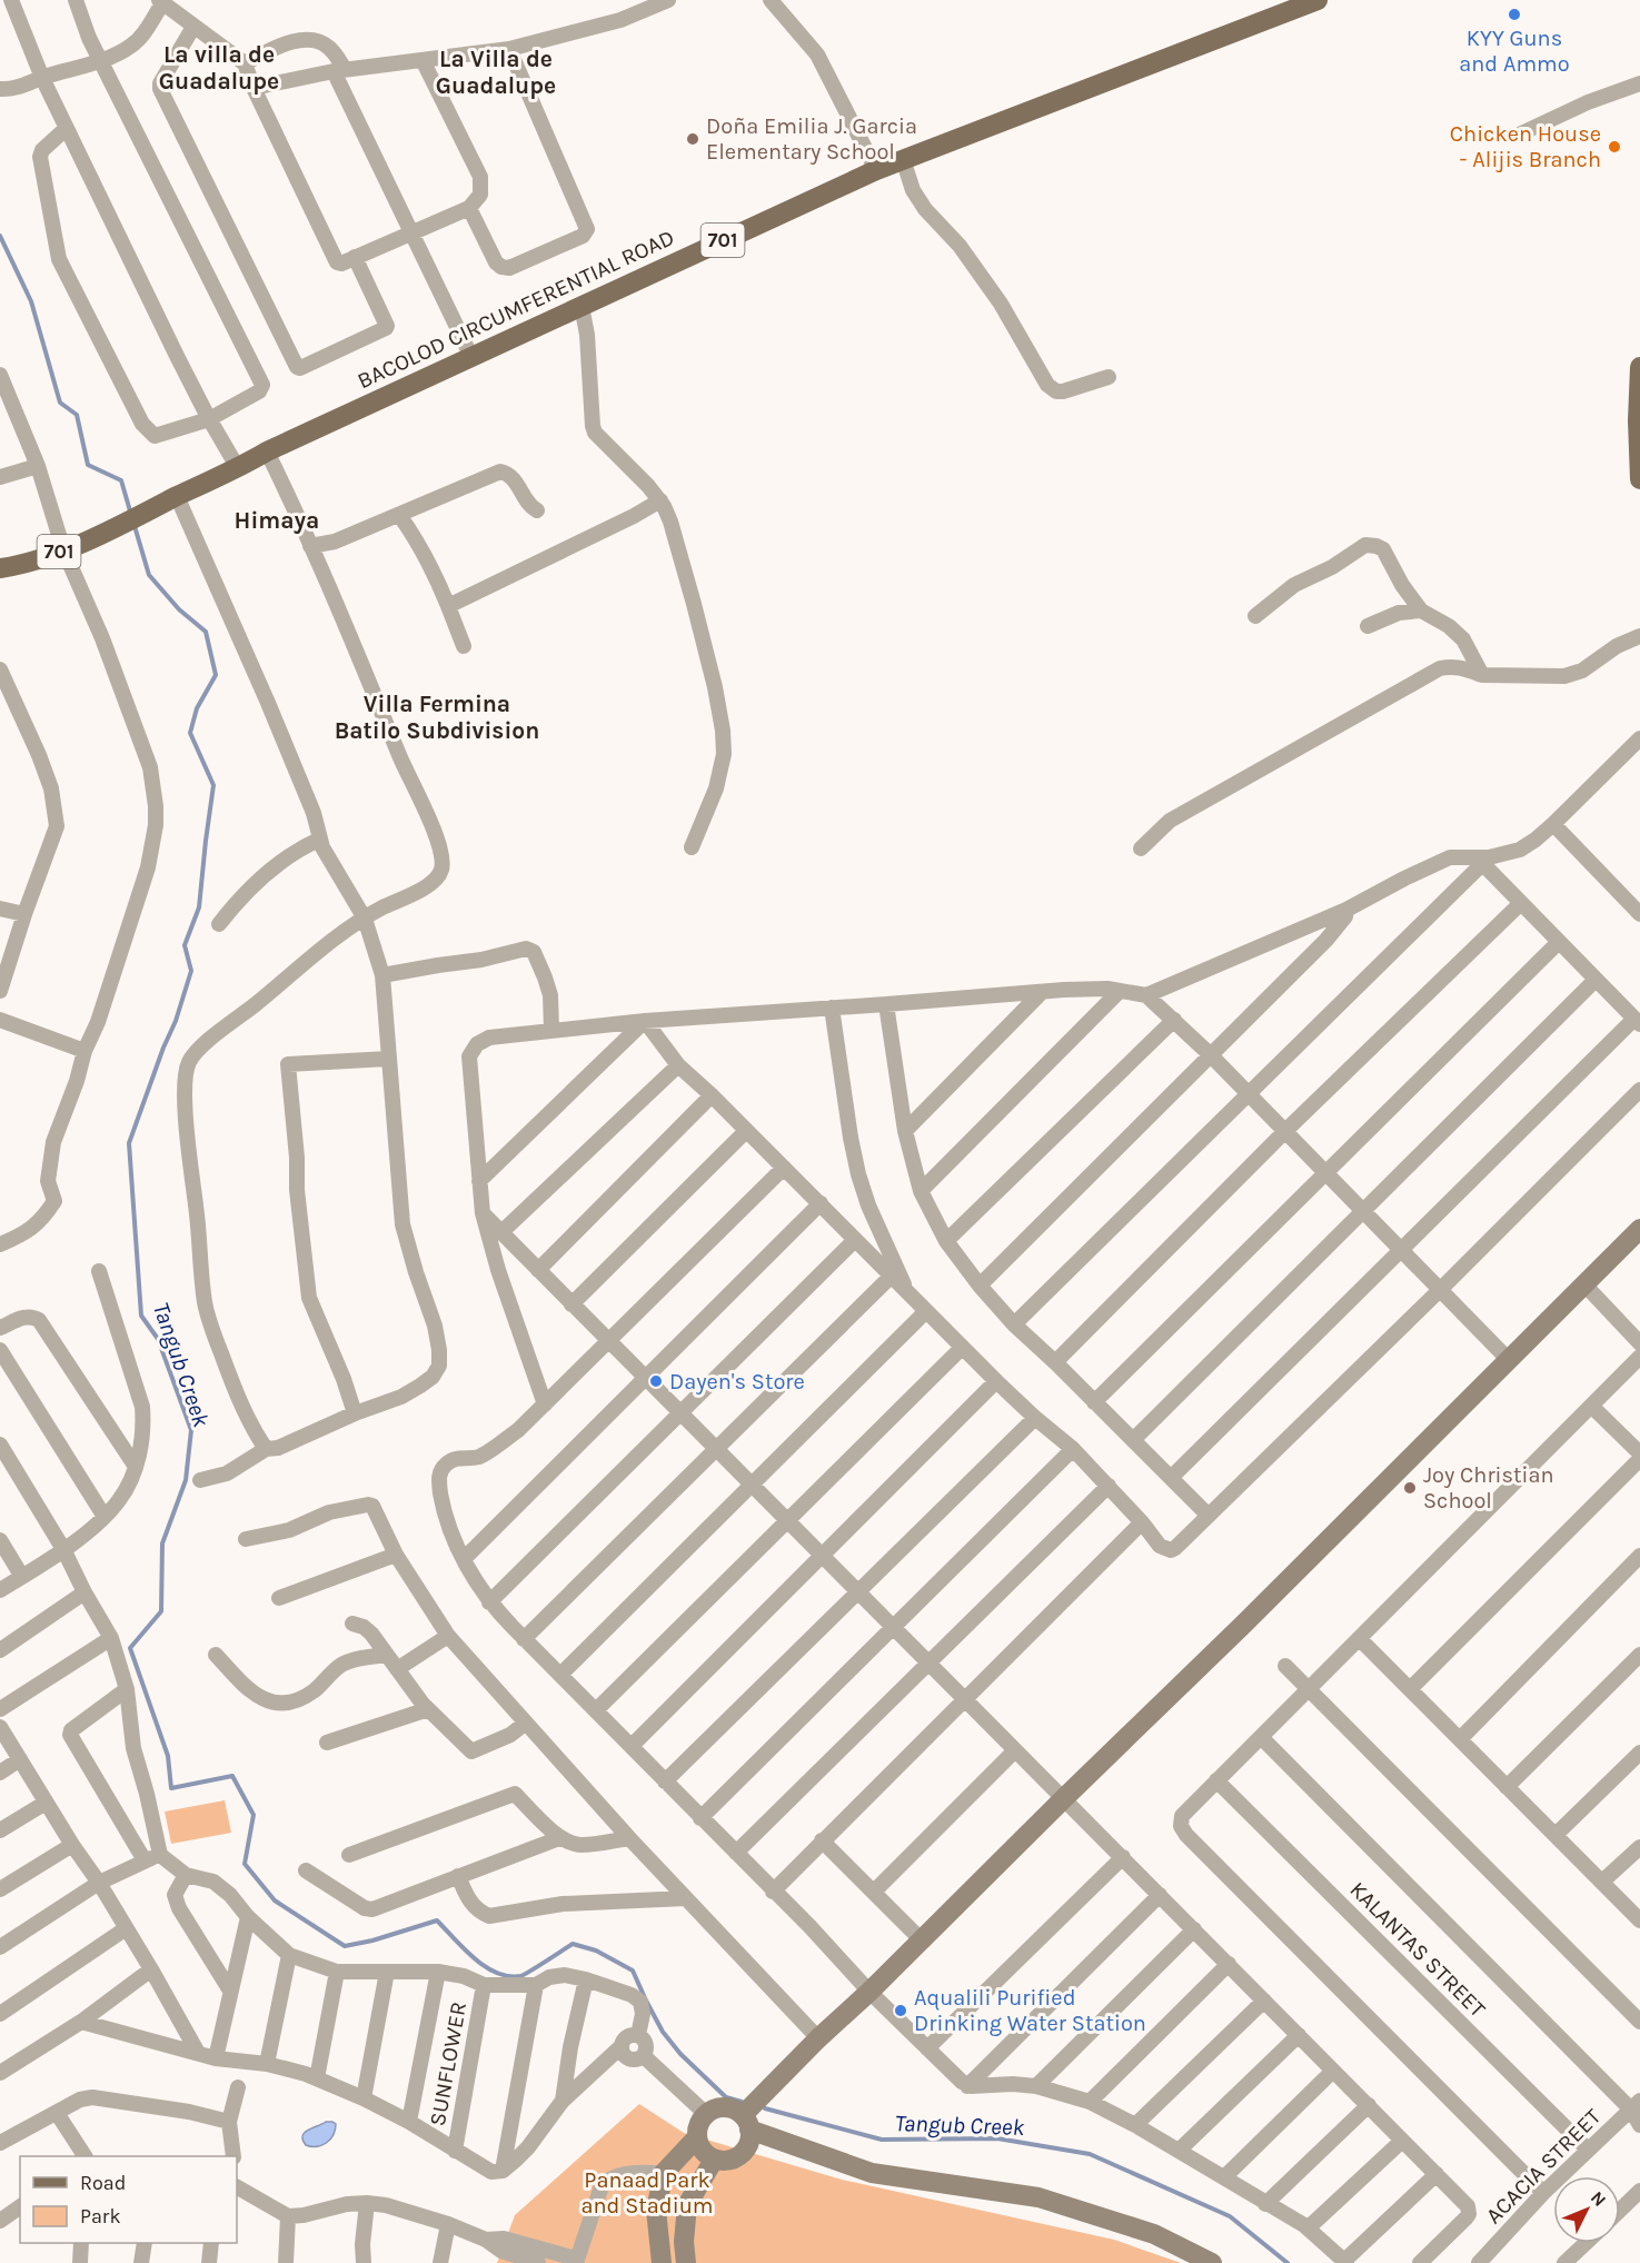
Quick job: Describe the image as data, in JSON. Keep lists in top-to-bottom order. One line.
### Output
{"streets":{"main road":["701","BACOLOD CIRCUMFERENTIAL ROAD"],"street":["KALANTAS STREET","SUNFLOWER","ACACIA STREET"]},"crossings":[["KALANTAS STREET","ACACIA STREET"]],"districts":["La villa de Guadalupe","La Villa de Guadalupe","Himaya","Villa Fermina Batilo Subdivision"],"water":["Tangub Creek"],"parks":["Panaad Park and Stadium"],"places":["KYY Guns and Ammo","Doña Emilia J. Garcia Elementary School","Chicken House - Alijis Branch","Dayen's Store","Joy Christian School","Aqualili Purified Drinking Water Station"],"legend":["Road","Park"],"north":"top right"}
